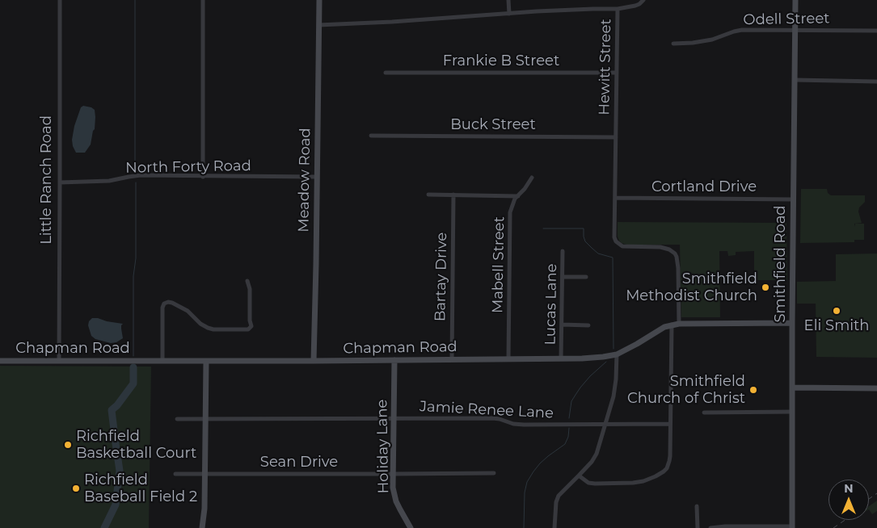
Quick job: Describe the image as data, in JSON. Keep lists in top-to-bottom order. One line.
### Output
{"streets":{"street":["Odell Street","Frankie B Street","Hewitt Street","Buck Street","North Forty Road","Little Ranch Road","Meadow Road","Cortland Drive","Smithfield Road","Mabell Street","Bartay Drive","Lucas Lane","Chapman Road","Jamie Renee Lane","Holiday Lane","Sean Drive"]},"crossings":[["Odell Street","Smithfield Road"],["Frankie B Street","Hewitt Street"],["Hewitt Street","Buck Street"],["Hewitt Street","Meadow Road"],["Hewitt Street","Cortland Drive"],["Hewitt Street","Chapman Road"],["North Forty Road","Little Ranch Road"],["North Forty Road","Meadow Road"],["Little Ranch Road","Chapman Road"],["Meadow Road","Chapman Road"],["Cortland Drive","Smithfield Road"],["Smithfield Road","Chapman Road"],["Mabell Street","Chapman Road"],["Bartay Drive","Chapman Road"],["Lucas Lane","Chapman Road"],["Chapman Road","Holiday Lane"],["Jamie Renee Lane","Holiday Lane"],["Holiday Lane","Sean Drive"]],"places":["Smithfield Methodist Church","Eli Smith","Smithfield Church of Christ","Richfield Basketball Court","Richfield Baseball Field 2"],"north":"top"}
